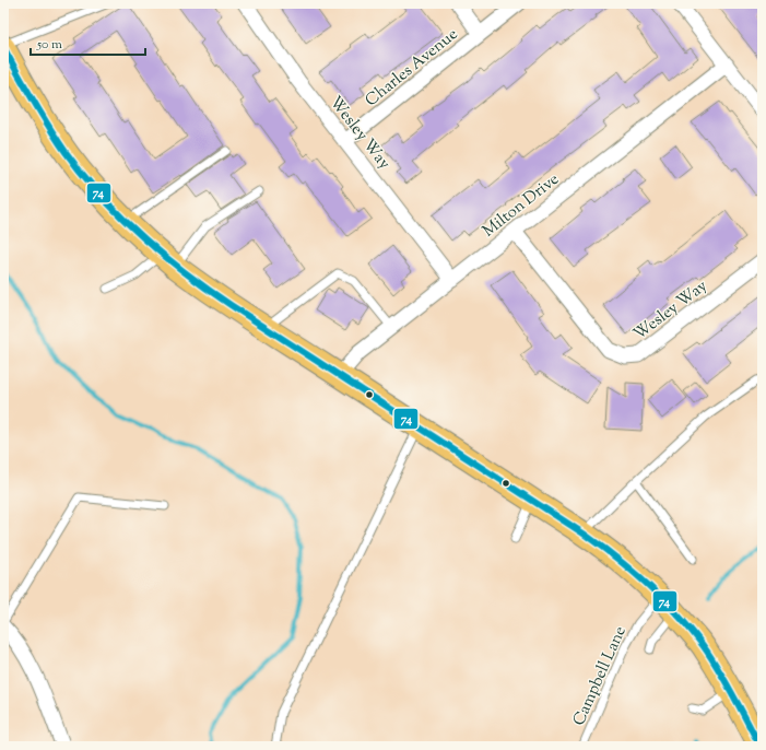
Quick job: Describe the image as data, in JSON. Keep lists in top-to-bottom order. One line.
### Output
{"streets":{"street":["Charles Avenue","Wesley Way","Milton Drive"],"lane":["Campbell Lane"]},"crossings":[["Charles Avenue","Wesley Way"],["Wesley Way","Milton Drive"]],"lines":["transit line 74"],"scale_bar":"50 m"}
